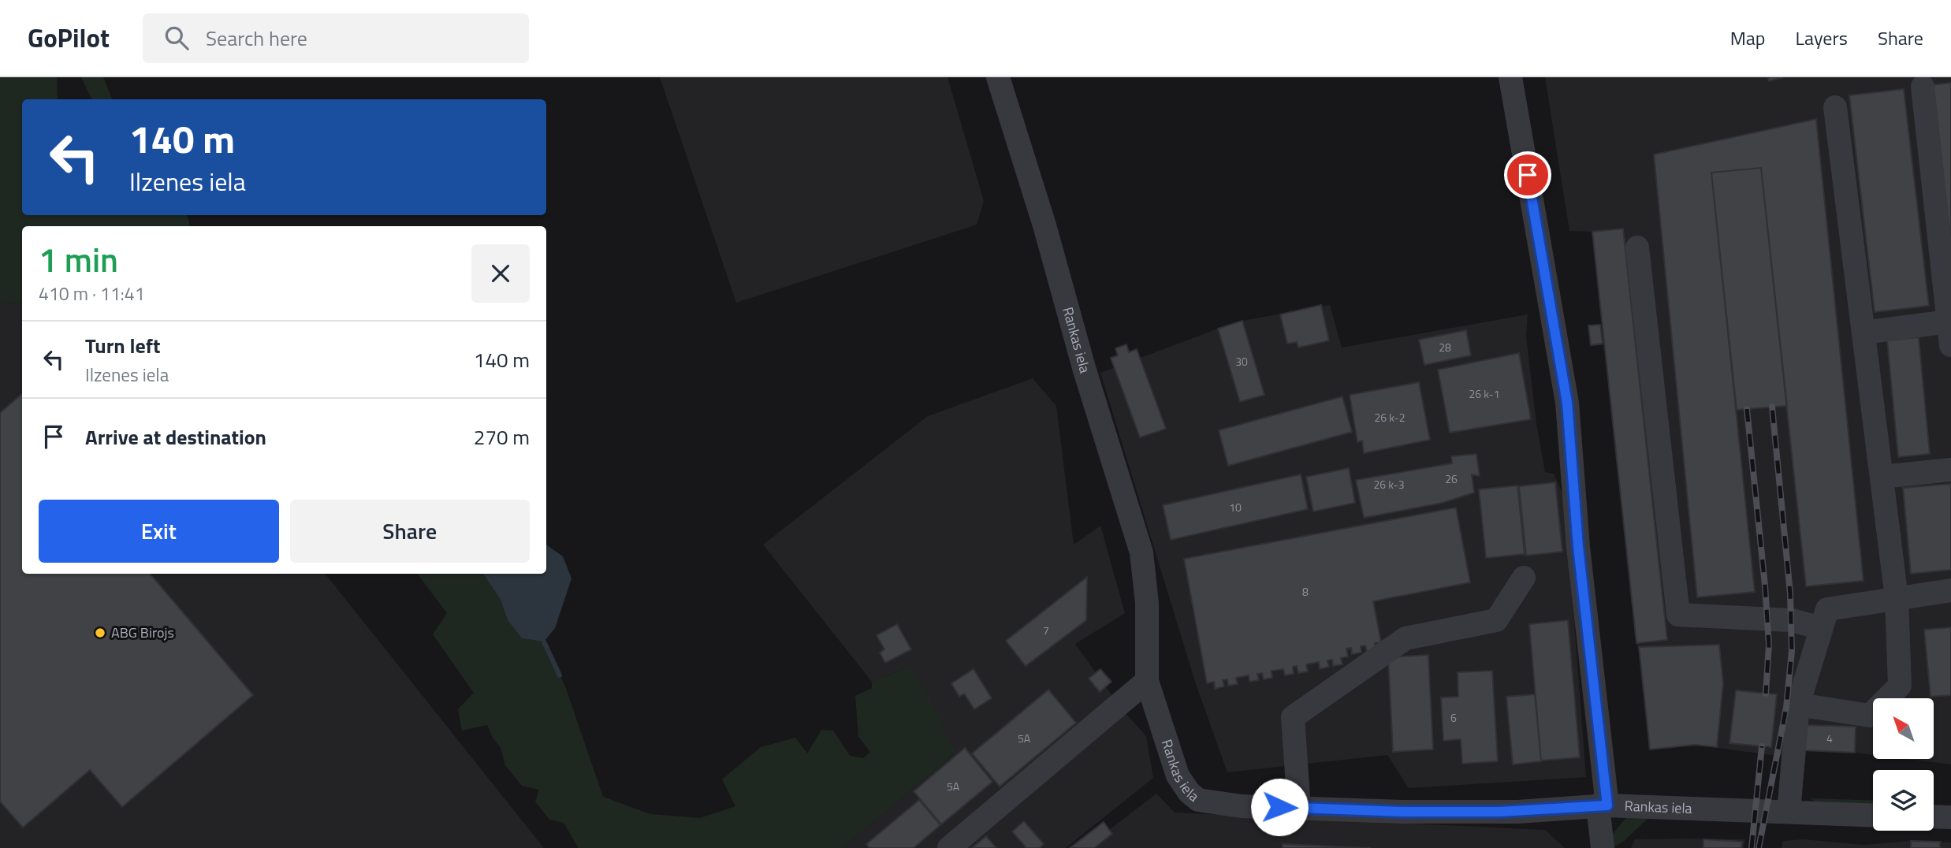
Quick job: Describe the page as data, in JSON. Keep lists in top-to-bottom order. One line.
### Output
{"streets":{"street":["Rankas iela"]},"places":["ABG Birojs"],"house_numbers":["28","30","26 k-1","26 k-2","26","26 k-3","10","8","7","6","5A","4","5A"],"north":"top left","page":{"header":"GoPilot","search":"Search here","nav":["Map","Layers","Share"],"turn":["140 m","Ilzenes iela"],"heading":["1 min","410 m · 11:41"],"list":[{"name":"Turn left","note":"Ilzenes iela","value":"140 m"},{"name":"Arrive at destination","value":"270 m"}],"buttons":["Exit","Share"]}}
